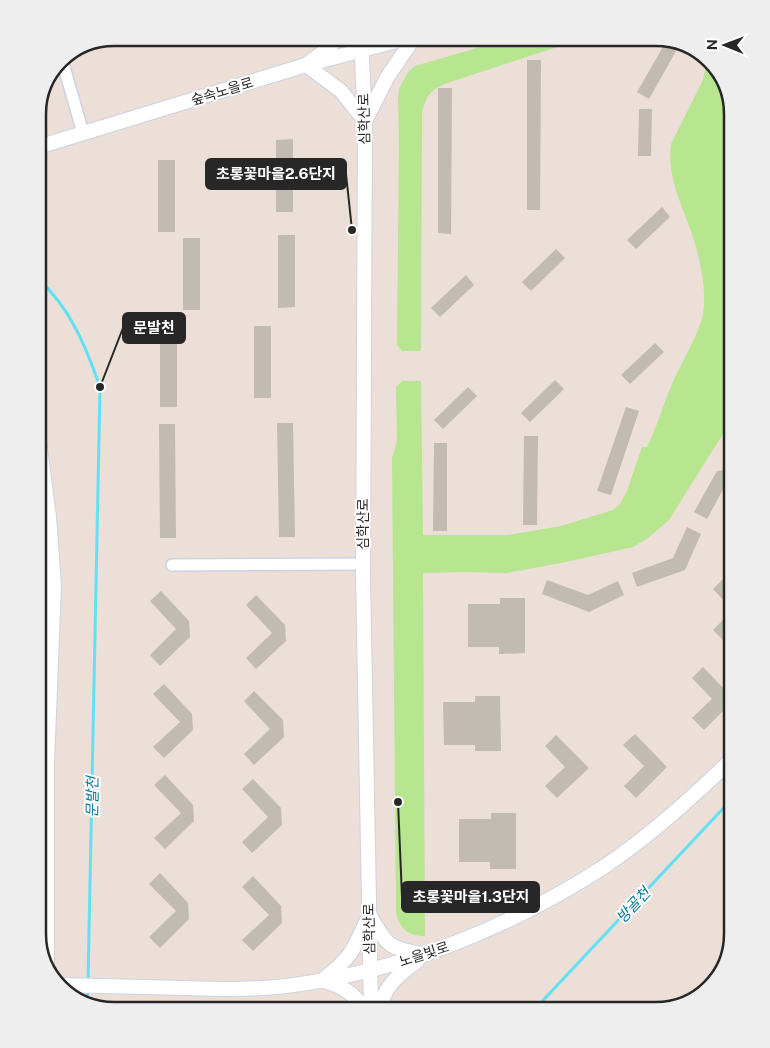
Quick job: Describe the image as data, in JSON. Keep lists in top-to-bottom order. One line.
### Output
{"streets":{"street":["숲속노을로","심학산로","노을빛로"]},"crossings":[["심학산로","노을빛로"]],"water":["문발천","방골천"],"places":["초롱꽃마을2.6단지","문발천","초롱꽃마을1.3단지"],"north":"left"}
